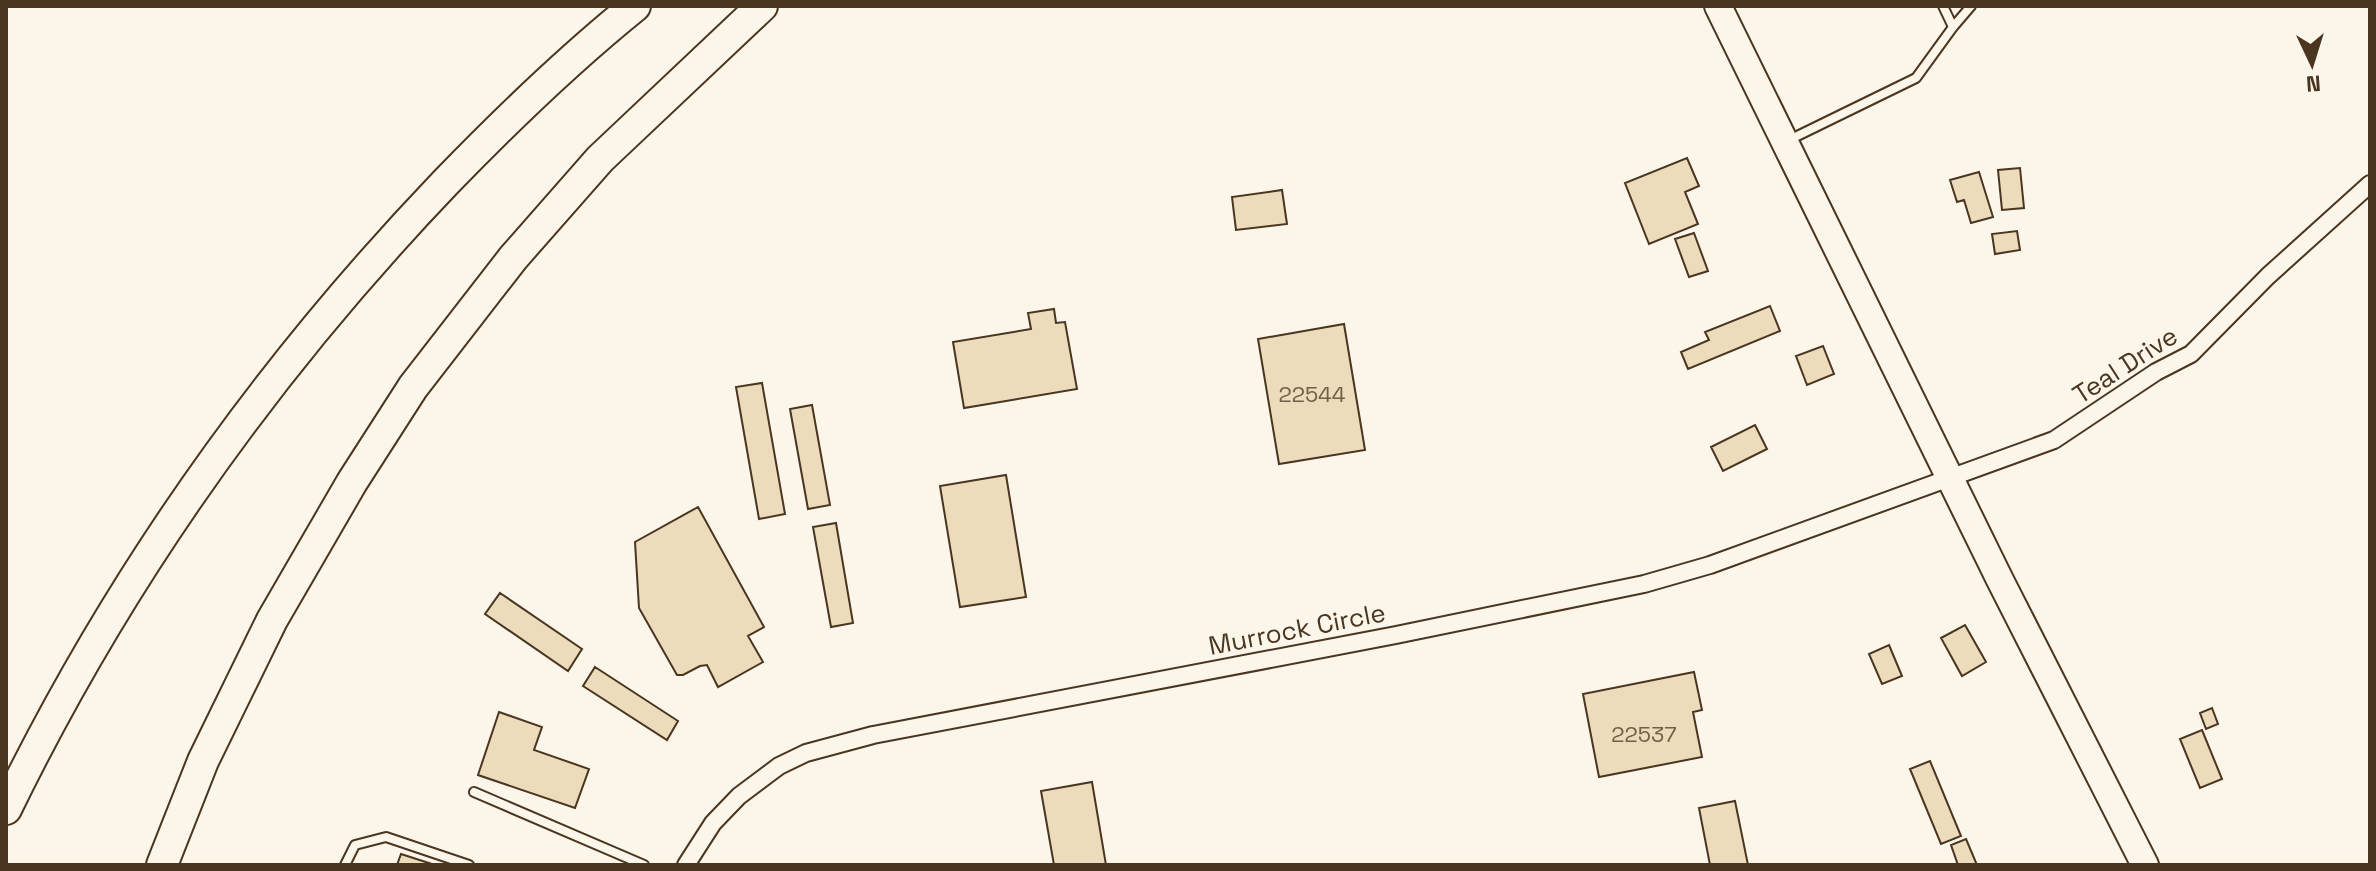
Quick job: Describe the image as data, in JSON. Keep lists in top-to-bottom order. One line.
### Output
{"streets":{"street":["Teal Drive","Murrock Circle"]},"crossings":[["Teal Drive","Murrock Circle"]],"house_numbers":["22544","22537"],"north":"bottom"}
